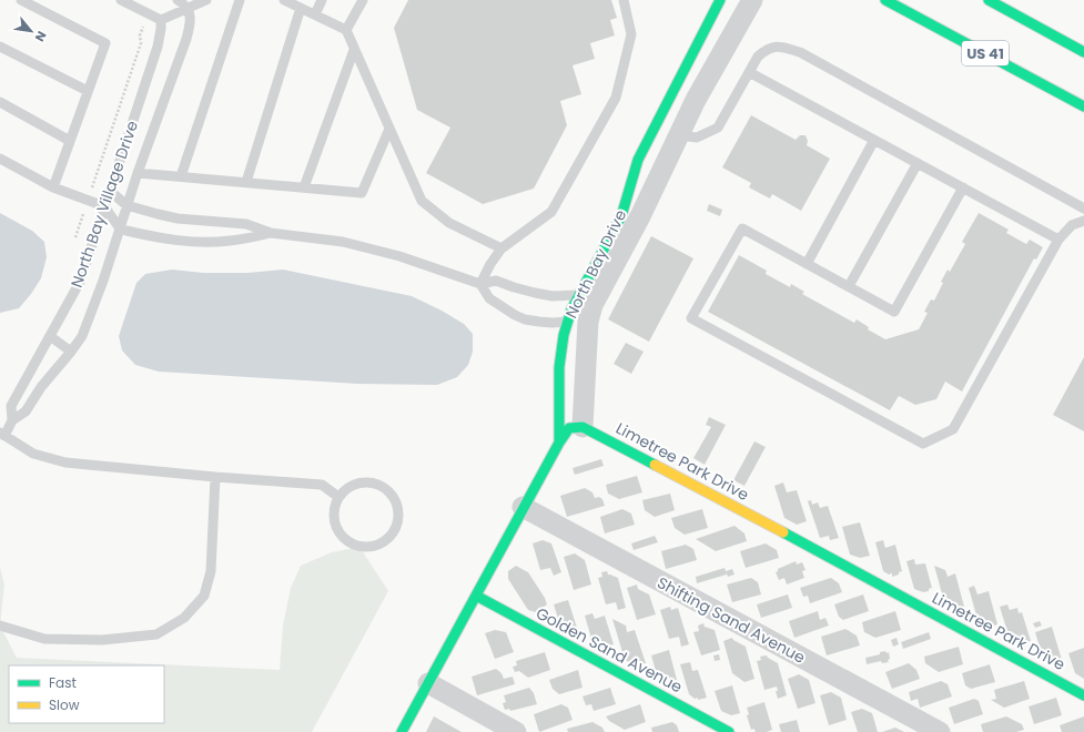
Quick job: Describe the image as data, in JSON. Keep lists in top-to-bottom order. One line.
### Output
{"streets":{"street":["US 41","North Bay Drive","Limetree Park Drive","Shifting Sand Avenue","Golden Sand Avenue"],"lane":["North Bay Village Drive"]},"crossings":[["North Bay Drive","Limetree Park Drive"]],"legend":["Fast","Slow"],"north":"bottom right"}
